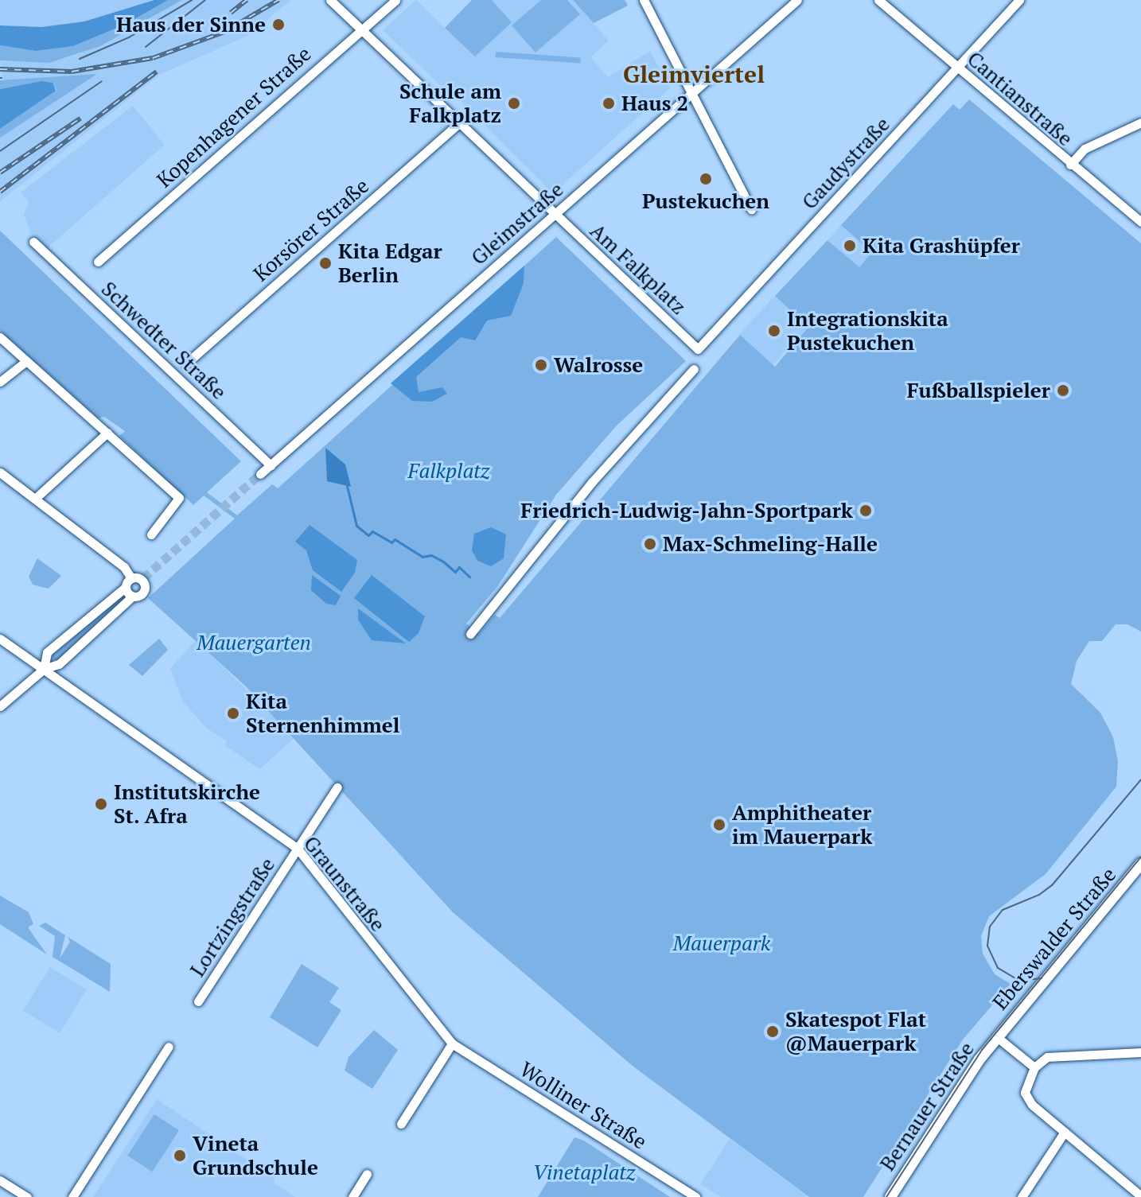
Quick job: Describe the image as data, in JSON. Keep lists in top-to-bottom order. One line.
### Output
{"streets":{"main road":["Eberswalder Straße","Bernauer Straße"],"street":["Cantianstraße","Kopenhagener Straße","Gaudystraße","Gleimstraße","Korsörer Straße","Am Falkplatz","Schwedter Straße","Graunstraße","Lortzingstraße","Wolliner Straße"]},"crossings":[["Cantianstraße","Gaudystraße"],["Kopenhagener Straße","Am Falkplatz"],["Gaudystraße","Am Falkplatz"],["Gleimstraße","Am Falkplatz"],["Gleimstraße","Schwedter Straße"],["Korsörer Straße","Am Falkplatz"],["Graunstraße","Lortzingstraße"],["Graunstraße","Wolliner Straße"],["Eberswalder Straße","Bernauer Straße"]],"districts":["Gleimviertel"],"parks":["Falkplatz","Mauergarten","Mauerpark","Vinetaplatz"],"places":["Haus der Sinne","Schule am Falkplatz","Haus 2","Pustekuchen","Kita Grashüpfer","Kita Edgar Berlin","Integrationskita Pustekuchen","Walrosse","Fußballspieler","Friedrich-Ludwig-Jahn-Sportpark","Max-Schmeling-Halle","Kita Sternenhimmel","Institutskirche St. Afra","Amphitheater im Mauerpark","Skatespot Flat @Mauerpark","Vineta Grundschule"]}
